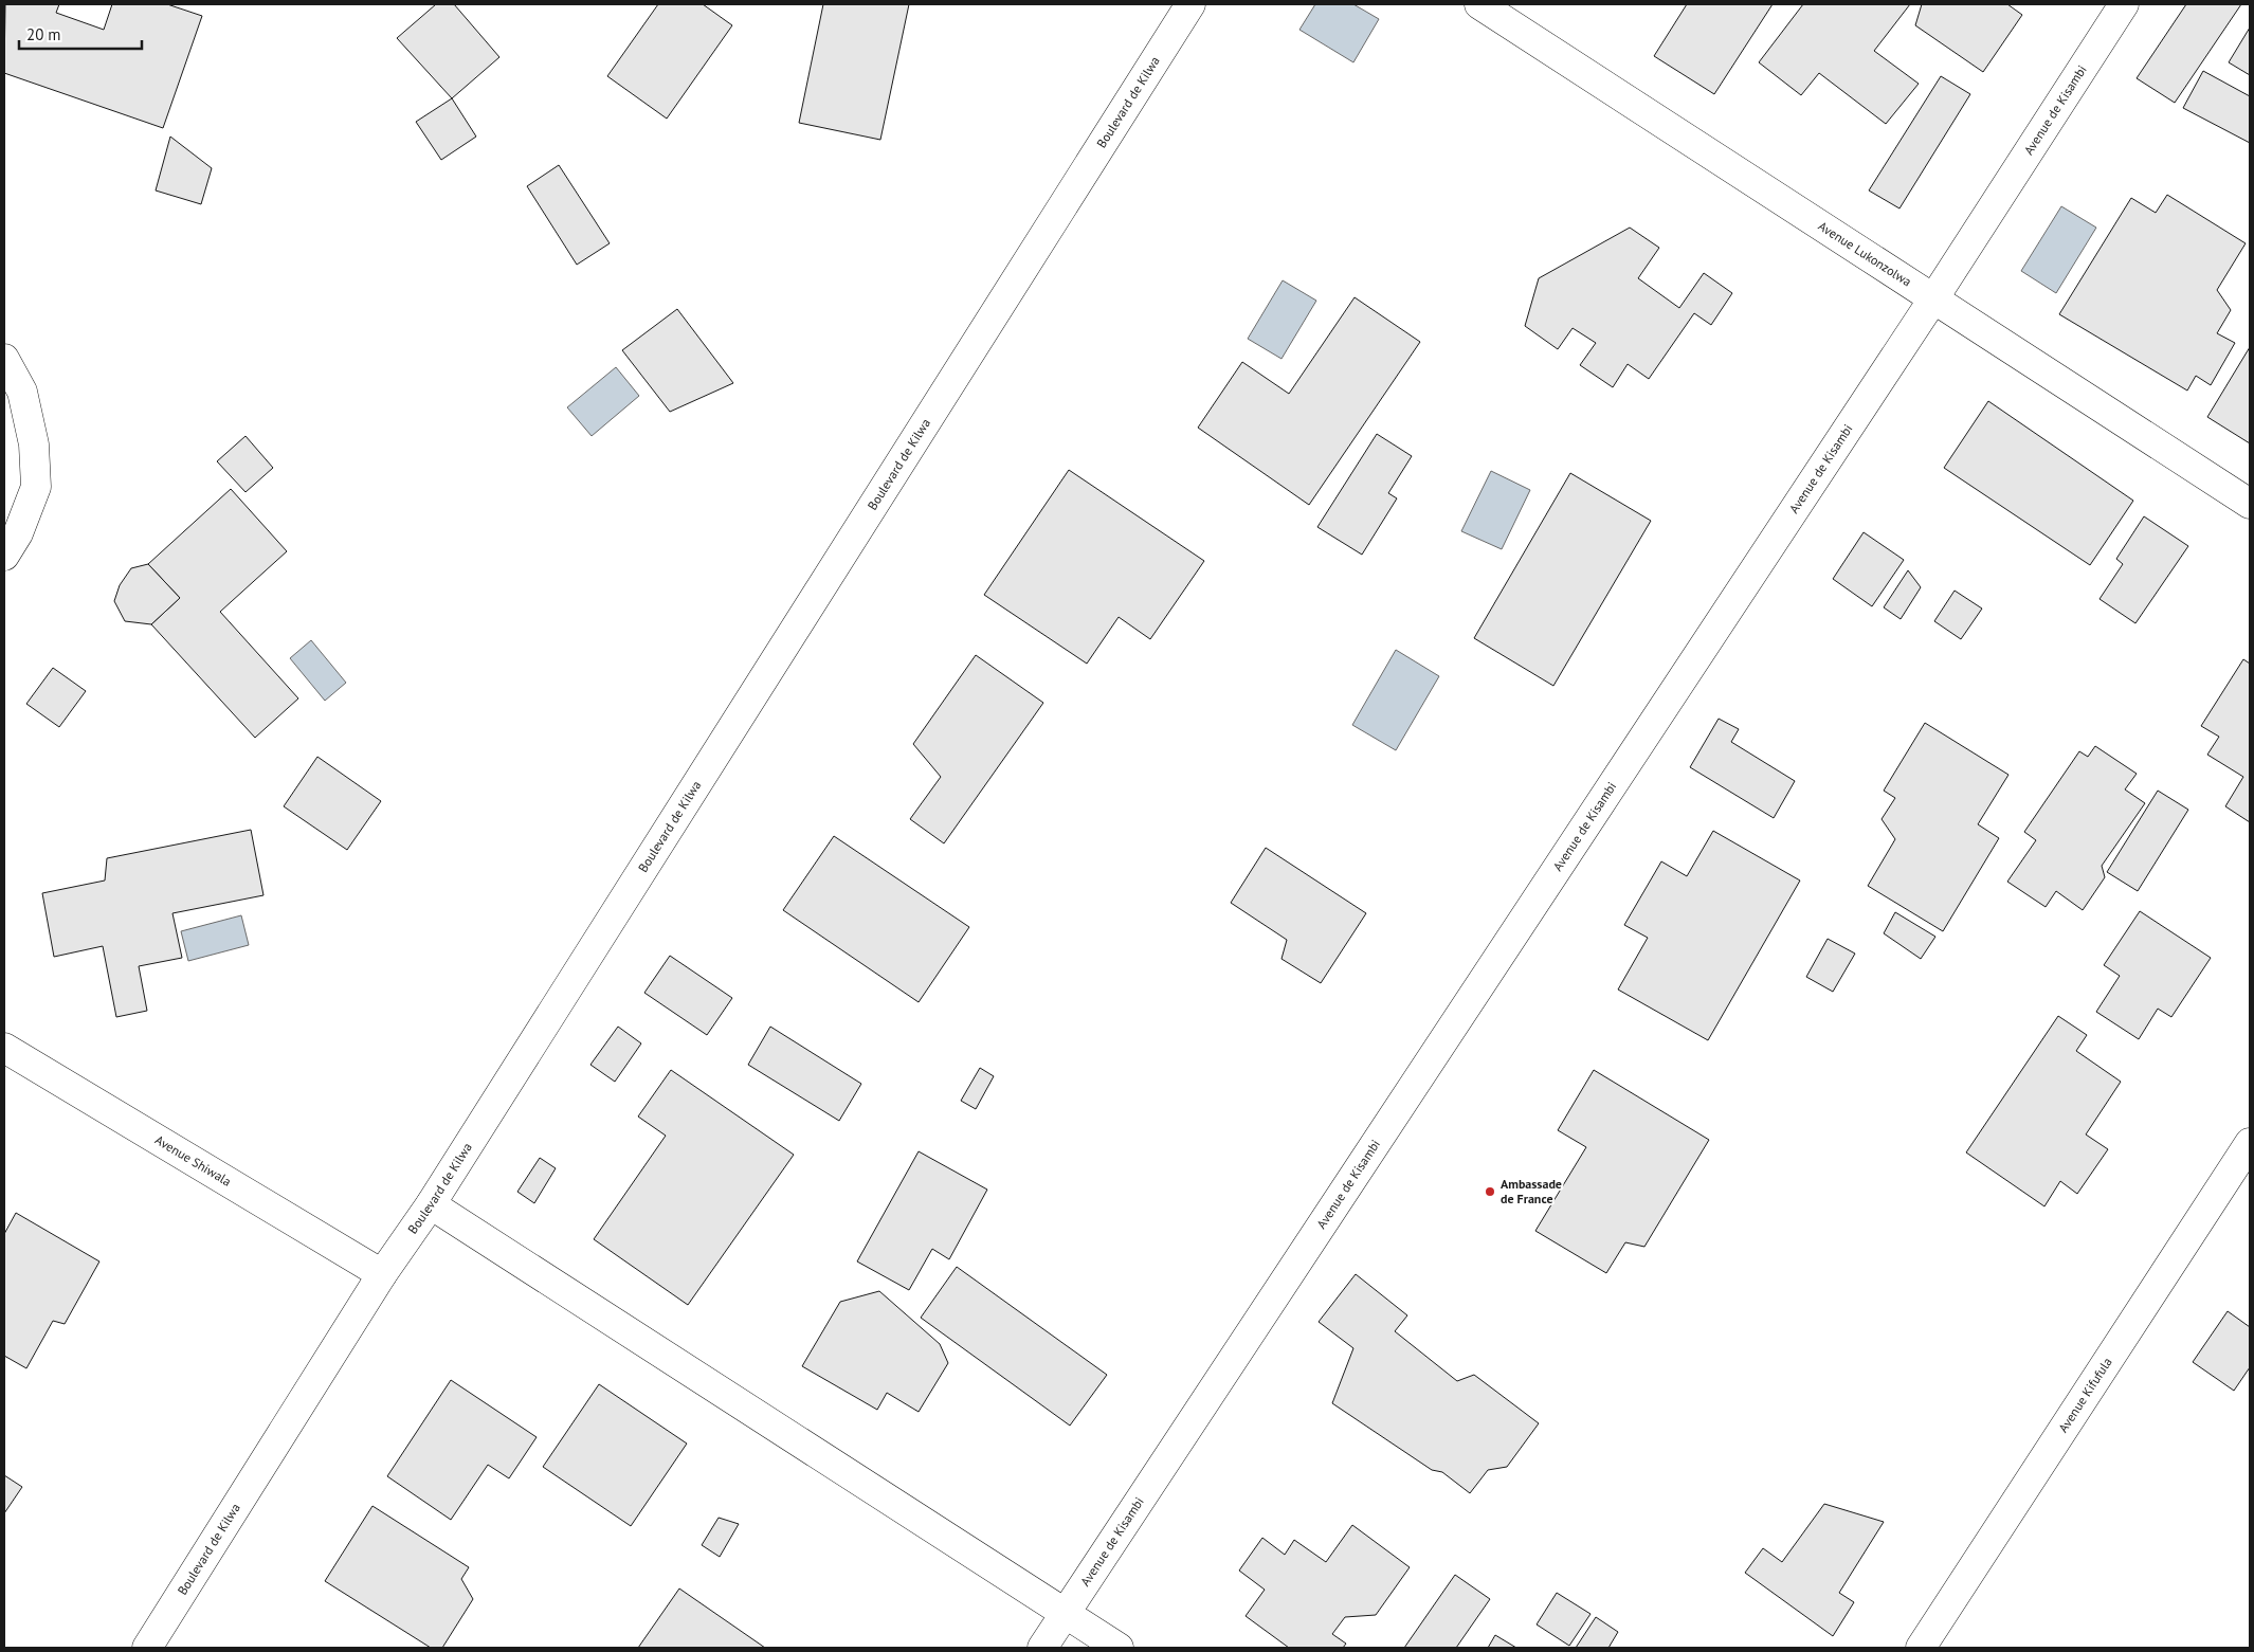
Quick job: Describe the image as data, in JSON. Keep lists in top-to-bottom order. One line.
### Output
{"streets":{"street":["Boulevard de Kilwa","Avenue de Kisambi","Avenue Lukonzolwa","Avenue Shiwala","Avenue Kifufula"]},"crossings":[["Boulevard de Kilwa","Avenue Shiwala"],["Avenue de Kisambi","Avenue Lukonzolwa"]],"places":["Ambassade de France"],"scale_bar":"20 m"}
